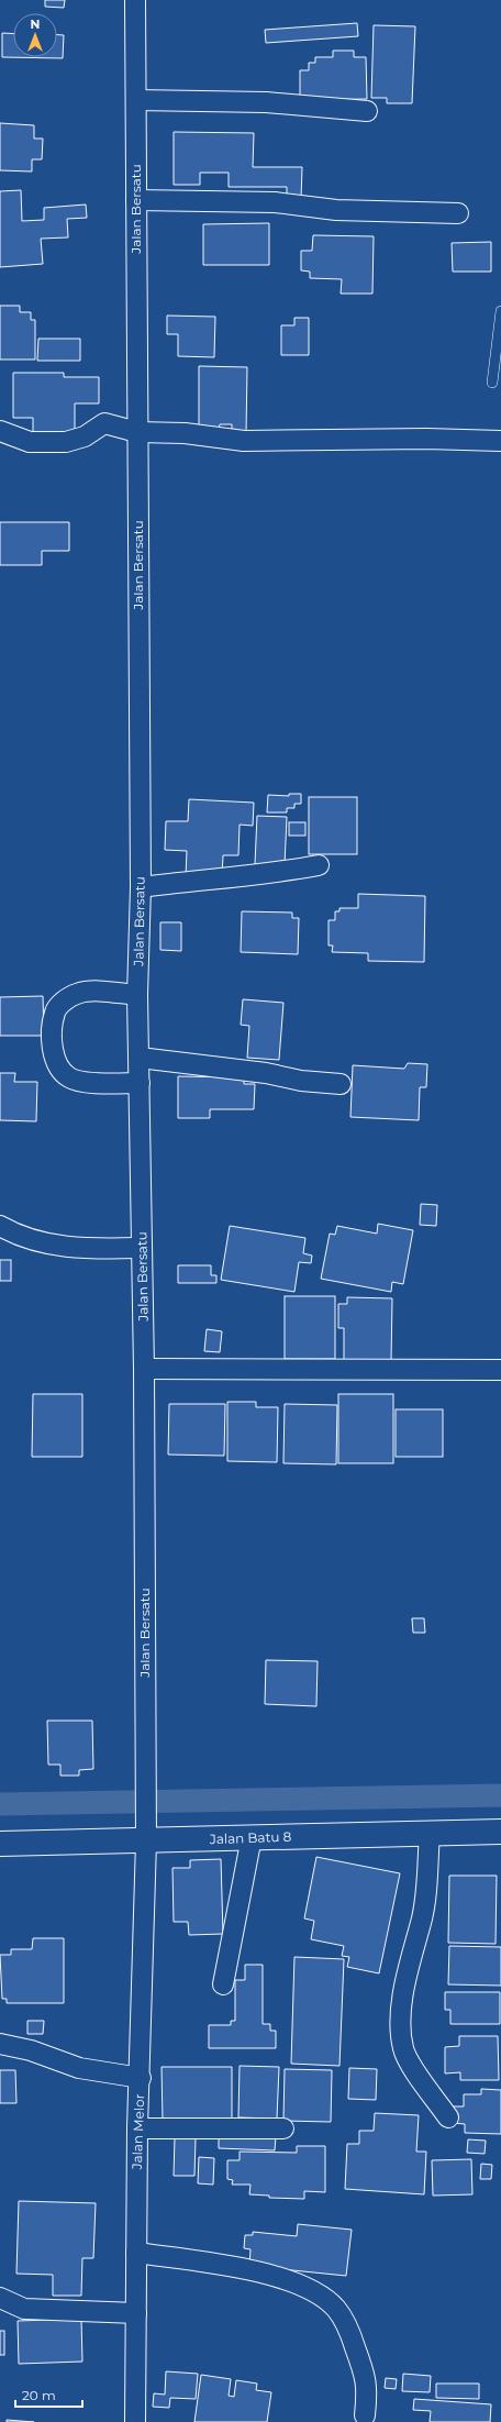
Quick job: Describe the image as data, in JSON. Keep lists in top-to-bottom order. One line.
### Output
{"streets":{"street":["Jalan Bersatu","Jalan Batu 8","Jalan Melor"]},"crossings":[["Jalan Bersatu","Jalan Batu 8"],["Jalan Bersatu","Jalan Melor"],["Jalan Batu 8","Jalan Melor"]],"scale_bar":"20 m","north":"top"}
